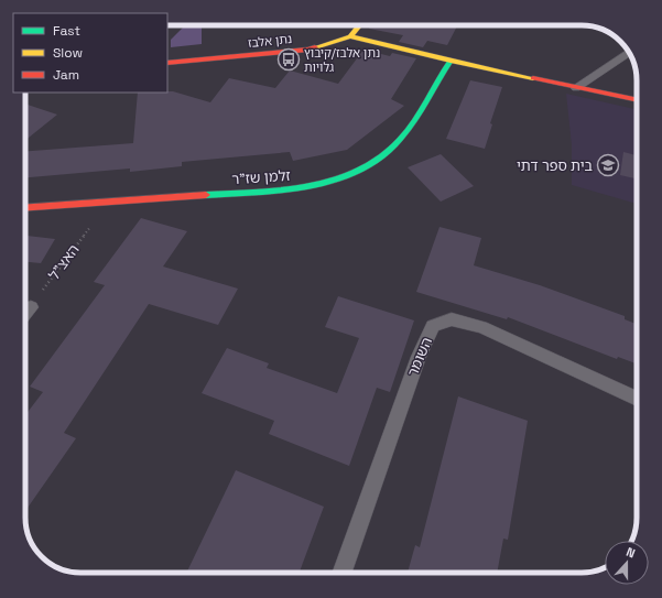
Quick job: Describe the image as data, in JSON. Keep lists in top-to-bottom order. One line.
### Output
{"streets":{"street":["נתן אלבז","זלמן שז\"ר"],"lane":["השומר"],"path":["האצ\"ל"]},"crossings":[["זלמן שז\"ר","האצ\"ל"]],"places":{"bus stop":["נתן אלבז/קיבוץ גלויות"],"school or university":["בית ספר דתי"]},"legend":["Fast","Slow","Jam"],"north":"top"}
